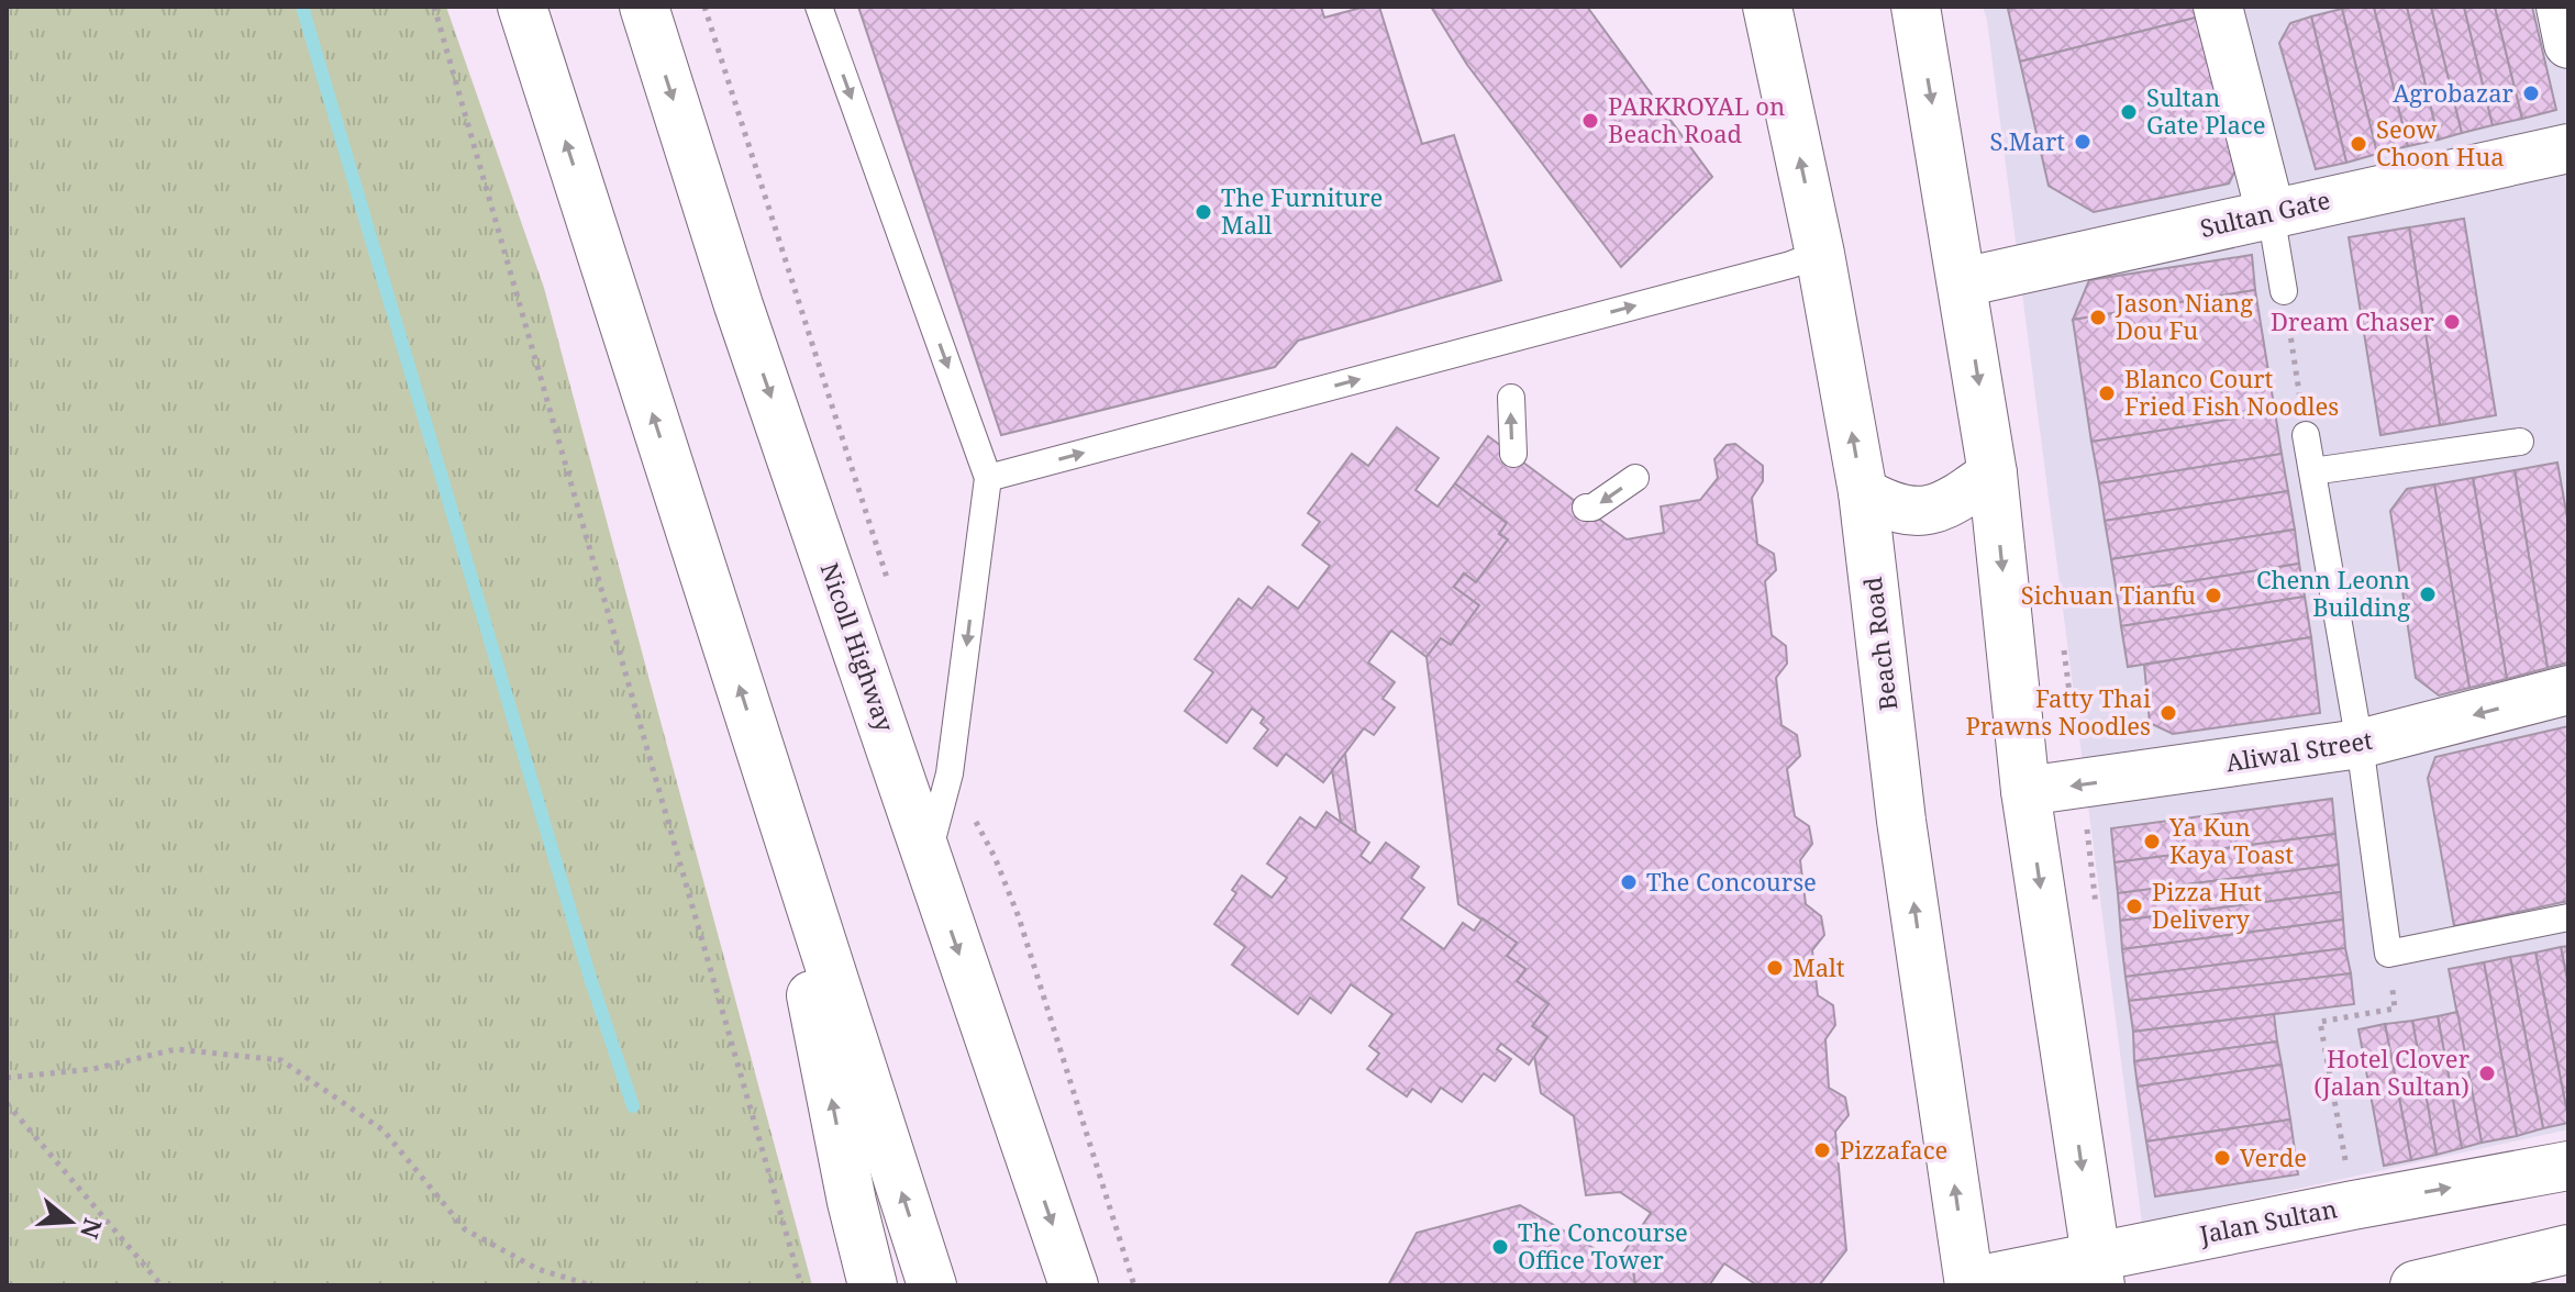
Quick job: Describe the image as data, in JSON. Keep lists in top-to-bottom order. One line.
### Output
{"streets":{"main road":["Sultan Gate","Beach Road","Nicoll Highway","Aliwal Street","Jalan Sultan"]},"crossings":[["Beach Road","Jalan Sultan"]],"one_way":["Aliwal Street"],"places":["Agrobazar","Sultan Gate Place","PARKROYAL on Beach Road","S.Mart","Seow Choon Hua","The Furniture Mall","Jason Niang Dou Fu","Dream Chaser","Blanco Court Fried Fish Noodles","Chenn Leonn Building","Sichuan Tianfu","Fatty Thai Prawns Noodles","Ya Kun Kaya Toast","The Concourse","Pizza Hut Delivery","Malt","Hotel Clover (Jalan Sultan)","Pizzaface","Verde","The Concourse Office Tower"],"north":"right"}
